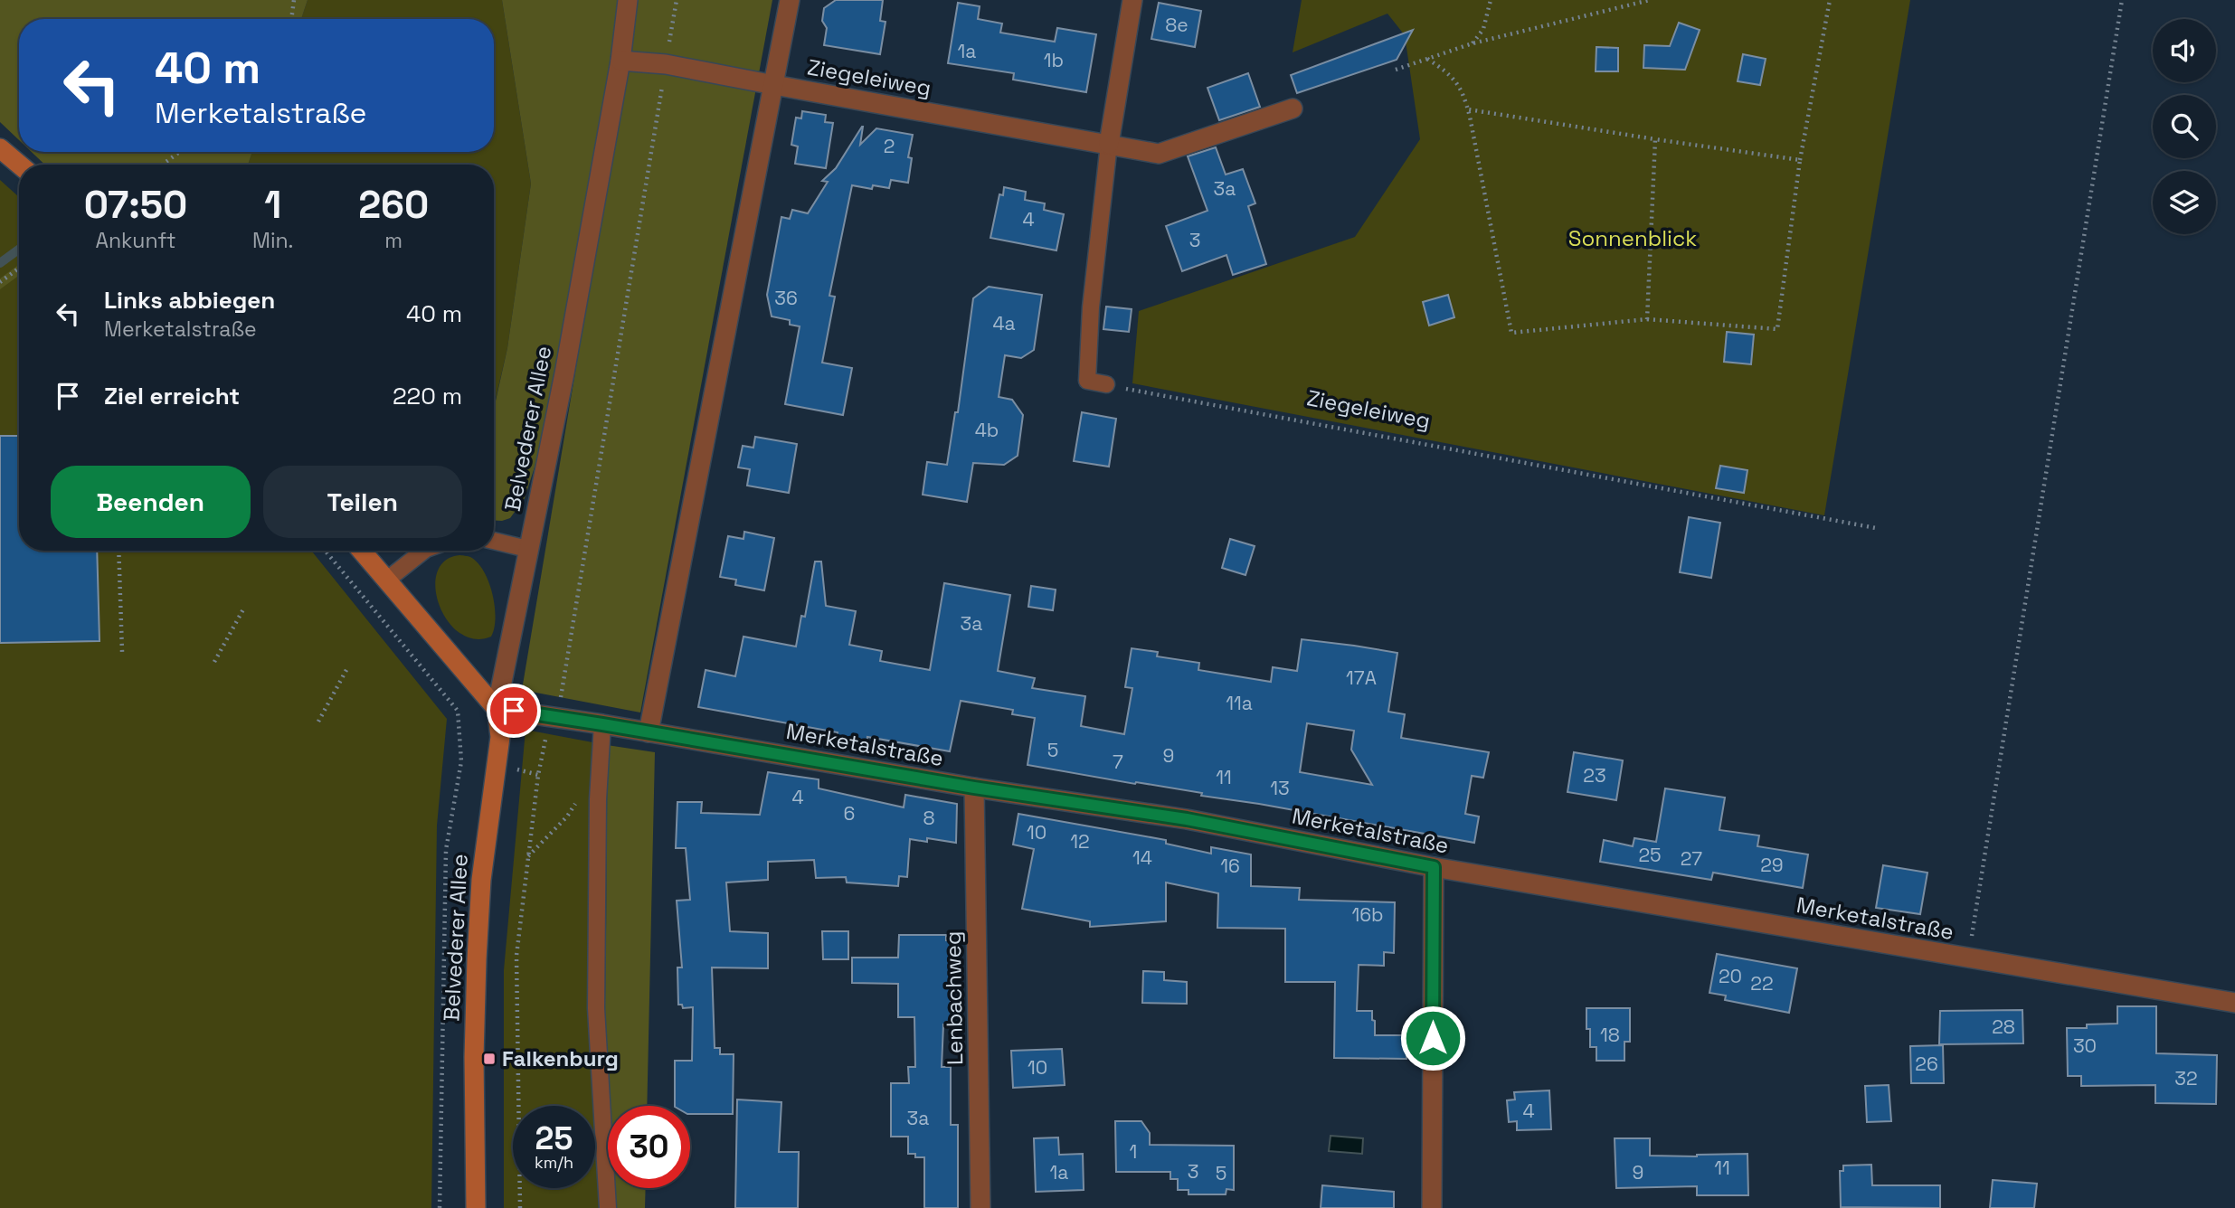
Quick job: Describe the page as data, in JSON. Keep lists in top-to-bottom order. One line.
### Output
{"streets":{"street":["Ziegeleiweg","Belvederer Allee","Merketalstraße","Lenbachweg"]},"crossings":[["Ziegeleiweg","Belvederer Allee"],["Belvederer Allee","Merketalstraße"],["Merketalstraße","Lenbachweg"]],"parks":["Sonnenblick"],"places":{"transit":["Falkenburg"]},"house_numbers":["8e","1a","1b","2","3a","4","3","36","4a","4b","3a","17A","11a","5","9","7","23","11","13","4","6","8","10","12","25","14","27","29","16","16b","20","22","28","18","30","26","10","32","4","3a","1","11","3","1a","9","5"],"page":{"turn":["40 m","Merketalstraße"],"eta":["07:50","Ankunft","1","Min.","260","m"],"list":[{"name":"Links abbiegen","note":"Merketalstraße","value":"40 m"},{"name":"Ziel erreicht","value":"220 m"}],"buttons":["Beenden","Teilen"],"speed":"25 km/h","limit":"30"}}
